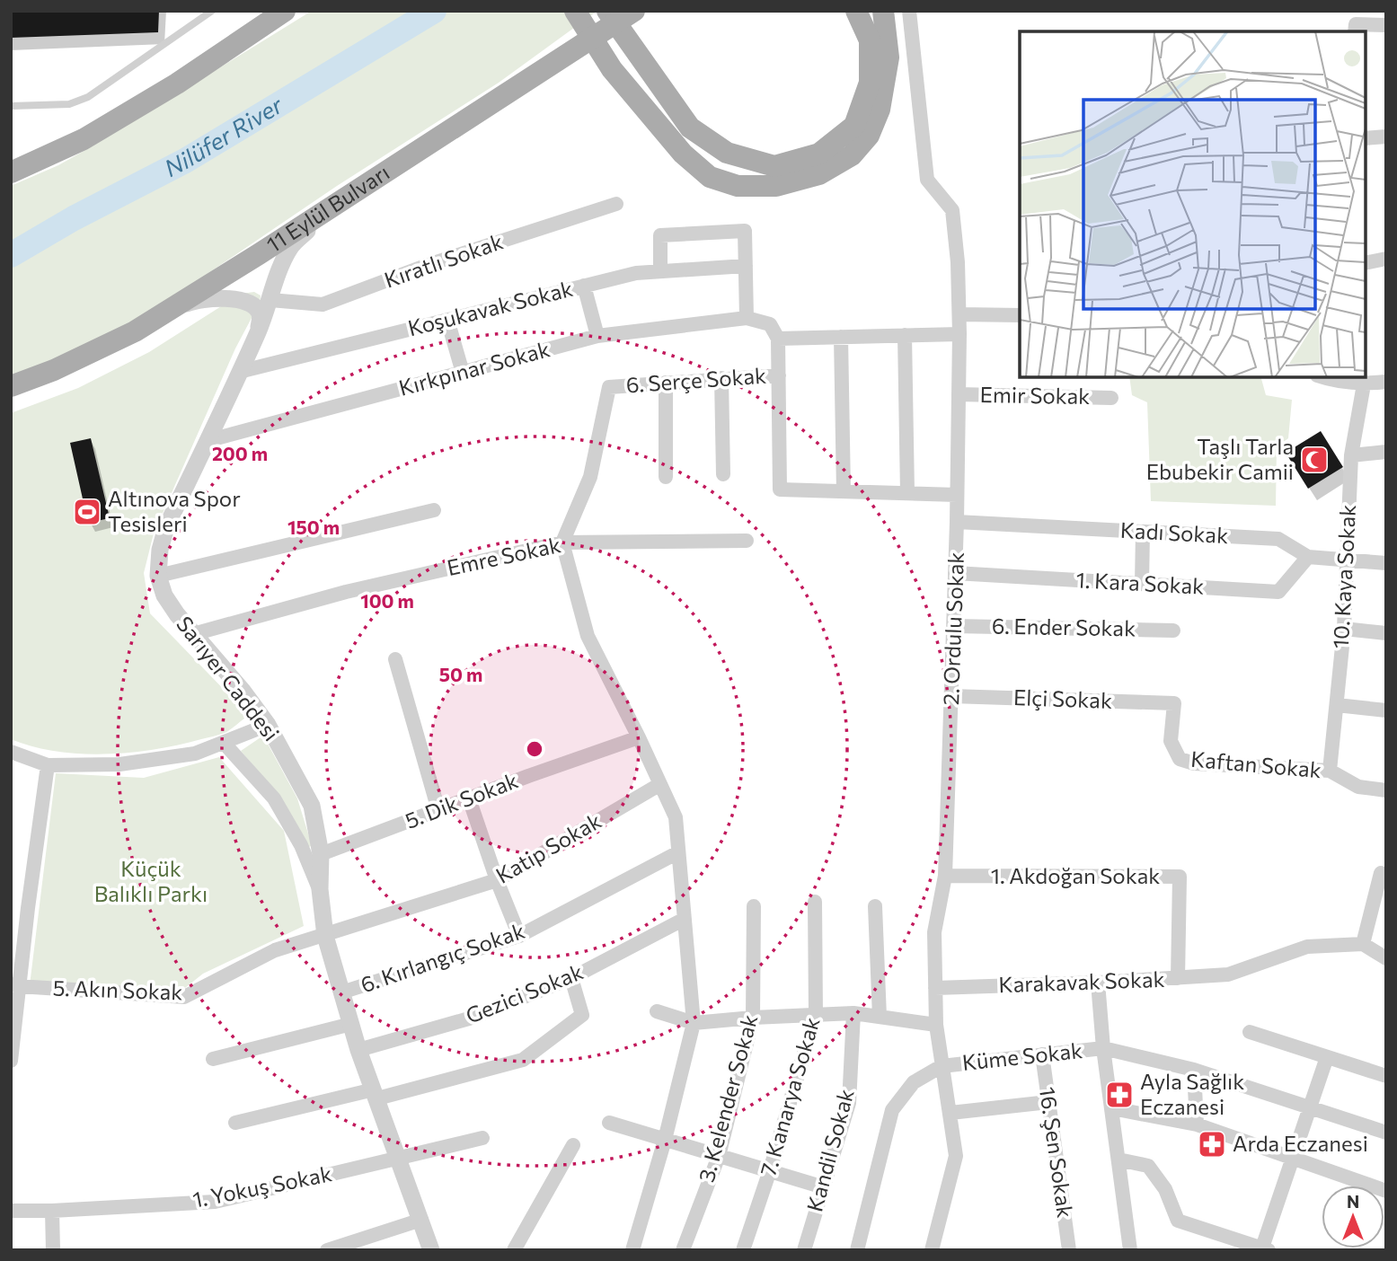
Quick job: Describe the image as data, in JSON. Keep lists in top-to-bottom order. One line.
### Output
{"streets":{"main road":["11 Eylül Bulvarı"],"street":["Kıratlı Sokak","Koşukavak Sokak","Kırkpınar Sokak","6. Serçe Sokak","Emir Sokak","Kadı Sokak","Emre Sokak","10. Kaya Sokak","1. Kara Sokak","6. Ender Sokak","2. Ordulu Sokak","Sarıyer Caddesi","Elçi Sokak","Kaftan Sokak","5. Dik Sokak","Katip Sokak","1. Akdoğan Sokak","6. Kırlangıç Sokak","Karakavak Sokak","5. Akın Sokak","Gezici Sokak","Küme Sokak","7. Kanarya Sokak","3. Kelender Sokak","Kandil Sokak","16. Şen Sokak","1. Yokuş Sokak"]},"crossings":[["11 Eylül Bulvarı","Sarıyer Caddesi"],["Kıratlı Sokak","Sarıyer Caddesi"],["Koşukavak Sokak","Sarıyer Caddesi"],["Kırkpınar Sokak","Sarıyer Caddesi"],["6. Serçe Sokak","Emre Sokak"],["Emir Sokak","2. Ordulu Sokak"],["Kadı Sokak","10. Kaya Sokak"],["Kadı Sokak","1. Kara Sokak"],["Kadı Sokak","2. Ordulu Sokak"],["Emre Sokak","Sarıyer Caddesi"],["10. Kaya Sokak","Kaftan Sokak"],["1. Kara Sokak","2. Ordulu Sokak"],["6. Ender Sokak","2. Ordulu Sokak"],["2. Ordulu Sokak","Elçi Sokak"],["2. Ordulu Sokak","1. Akdoğan Sokak"],["2. Ordulu Sokak","Karakavak Sokak"],["2. Ordulu Sokak","Küme Sokak"],["Sarıyer Caddesi","5. Dik Sokak"],["Sarıyer Caddesi","Katip Sokak"],["Sarıyer Caddesi","6. Kırlangıç Sokak"],["Sarıyer Caddesi","5. Akın Sokak"],["Sarıyer Caddesi","Gezici Sokak"],["Sarıyer Caddesi","1. Yokuş Sokak"],["Elçi Sokak","Kaftan Sokak"],["Katip Sokak","5. Akın Sokak"],["1. Akdoğan Sokak","Karakavak Sokak"],["Küme Sokak","16. Şen Sokak"]],"water":["Nilüfer River"],"parks":["Küçük Balıklı Parkı"],"places":{"mosque":["Taşlı Tarla Ebubekir Camii"],"sports":["Altınova Spor Tesisleri"],"pharmacy":["Ayla Sağlık Eczanesi","Arda Eczanesi"]},"north":"top","rings":["200 m","150 m","100 m","50 m"]}
